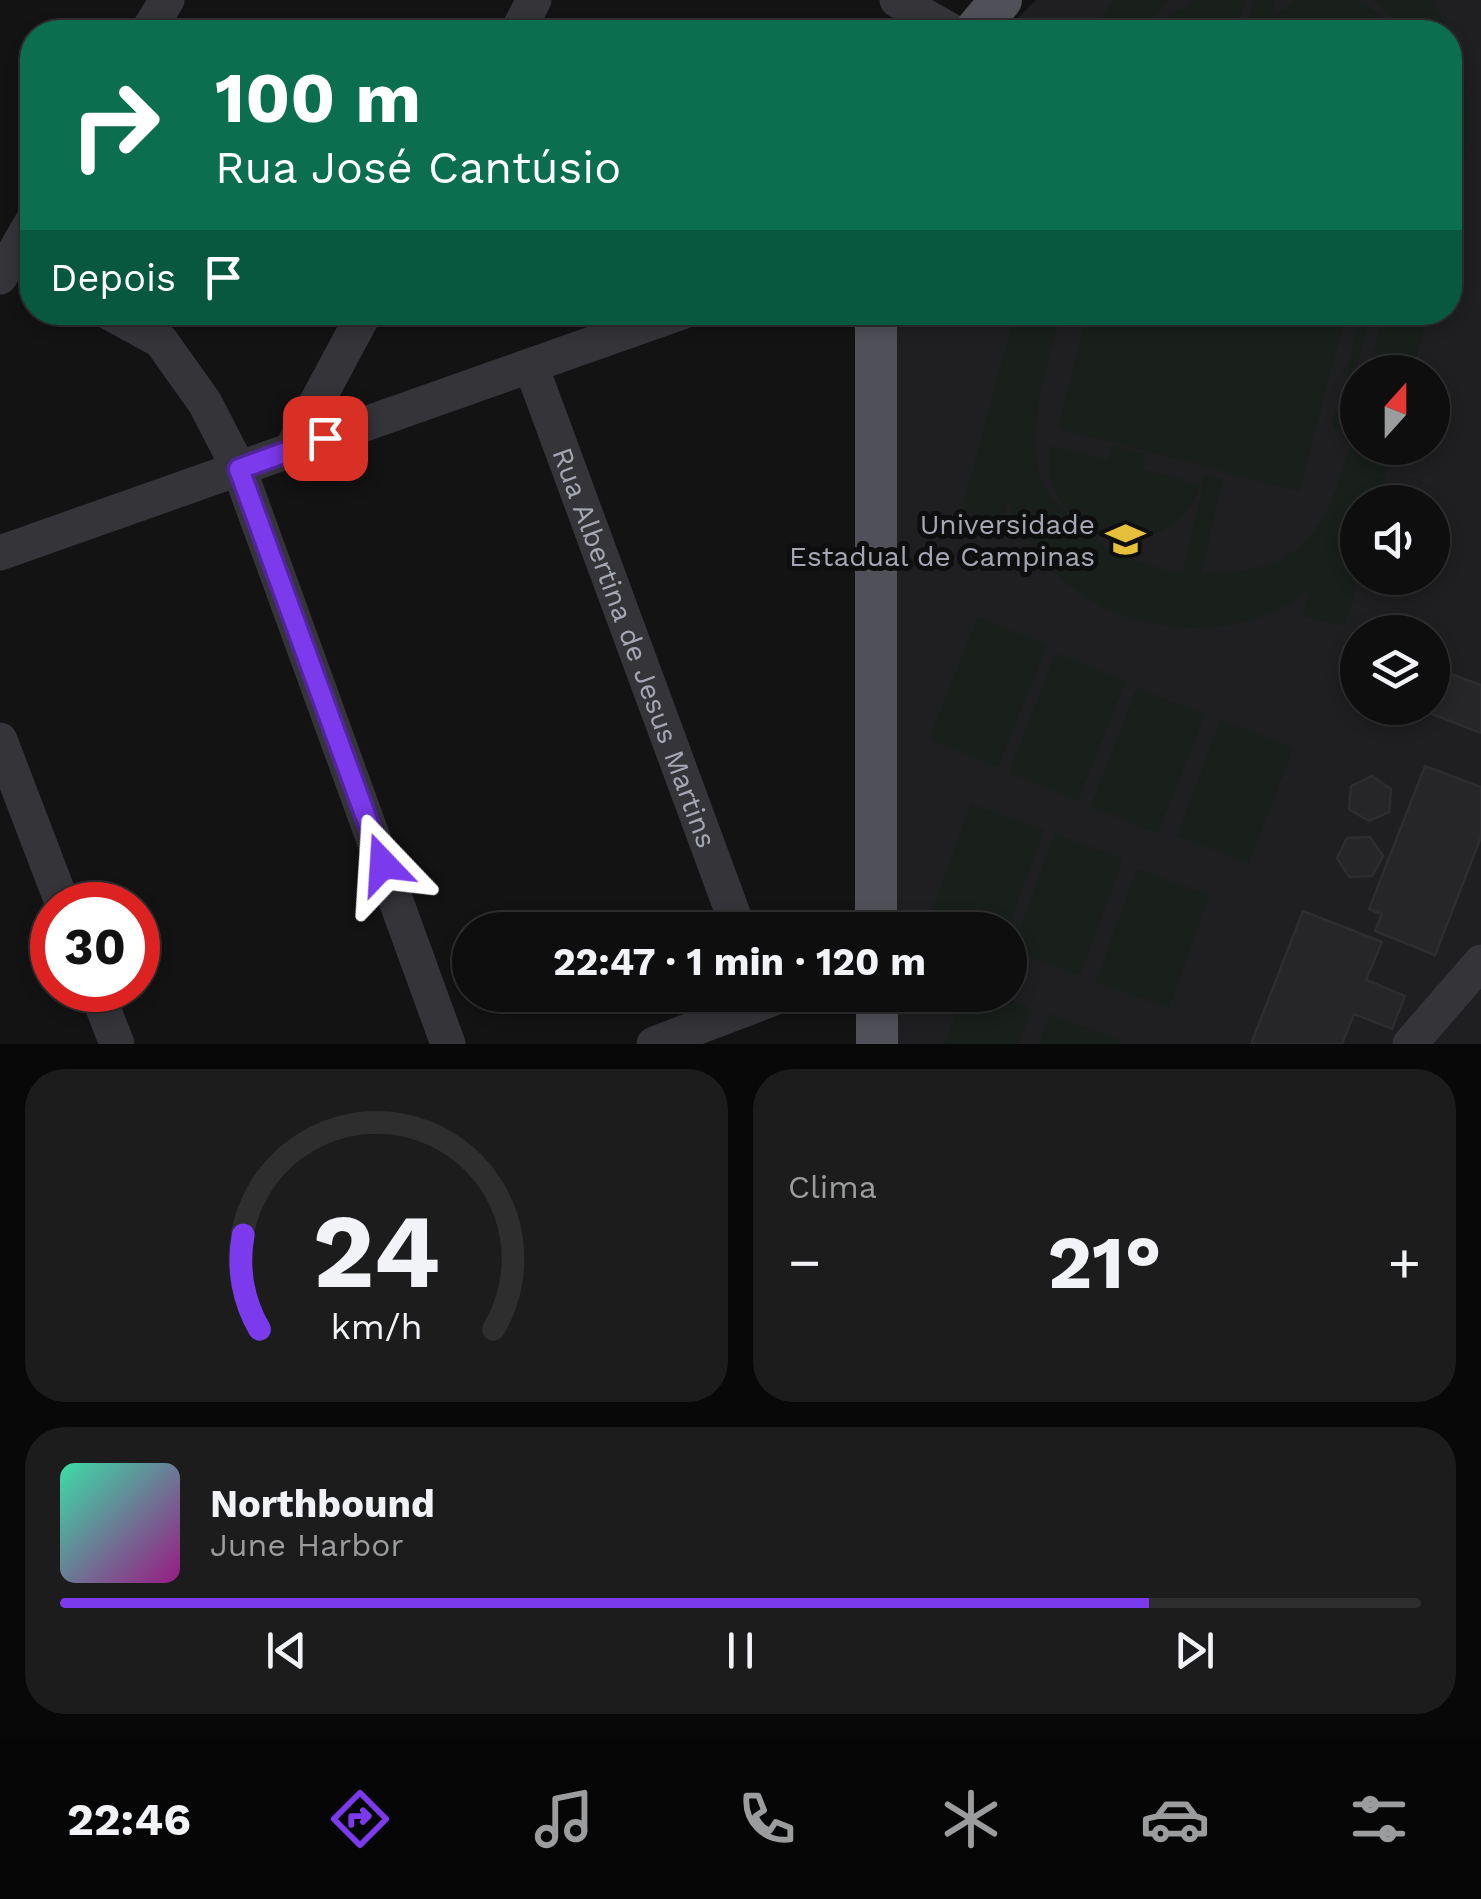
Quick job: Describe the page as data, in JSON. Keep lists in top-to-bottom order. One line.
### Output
{"streets":{"street":["Rua Albertina de Jesus Martins"]},"places":{"school or university":["Universidade Estadual de Campinas"]},"north":"top","page":{"turn":["100 m","Rua José Cantúsio"],"then":"Depois","limit":"30","trip":"22:47 · 1 min · 120 m","tile":"Clima","heat":["−","21°","+"],"song":["Northbound","June Harbor"],"tabs":"22:46","gauge":["24","km/h"]}}
